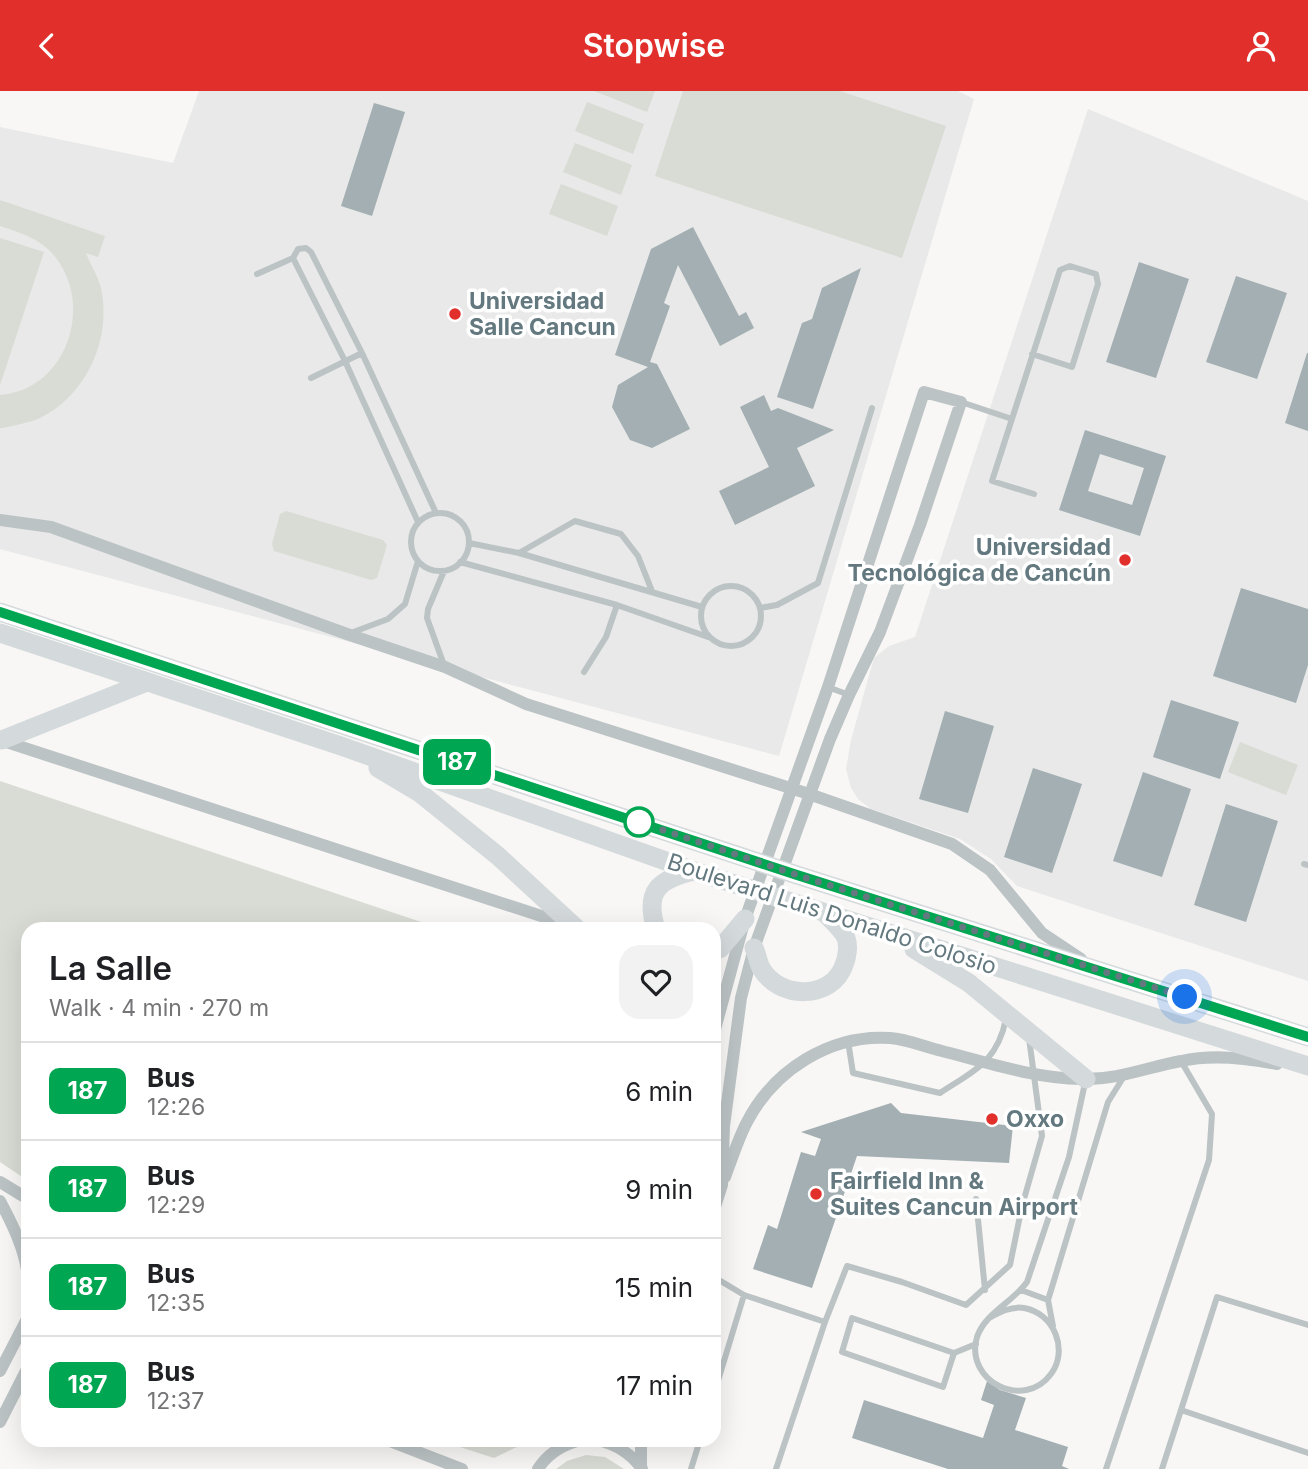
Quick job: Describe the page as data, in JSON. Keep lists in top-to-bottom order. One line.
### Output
{"streets":{"main road":["Boulevard Luis Donaldo Colosio"]},"places":["Universidad Salle Cancun","Universidad Tecnológica de Cancún","Oxxo","Fairfield Inn & Suites Cancun Airport"],"lines":["bus line 187"],"page":{"header":"Stopwise","on_map":"187","heading":["La Salle","Walk · 4 min · 270 m"],"list":[{"mark":"187","name":"Bus","note":"12:26","value":"6 min"},{"mark":"187","name":"Bus","note":"12:29","value":"9 min"},{"mark":"187","name":"Bus","note":"12:35","value":"15 min"},{"mark":"187","name":"Bus","note":"12:37","value":"17 min"}]}}
